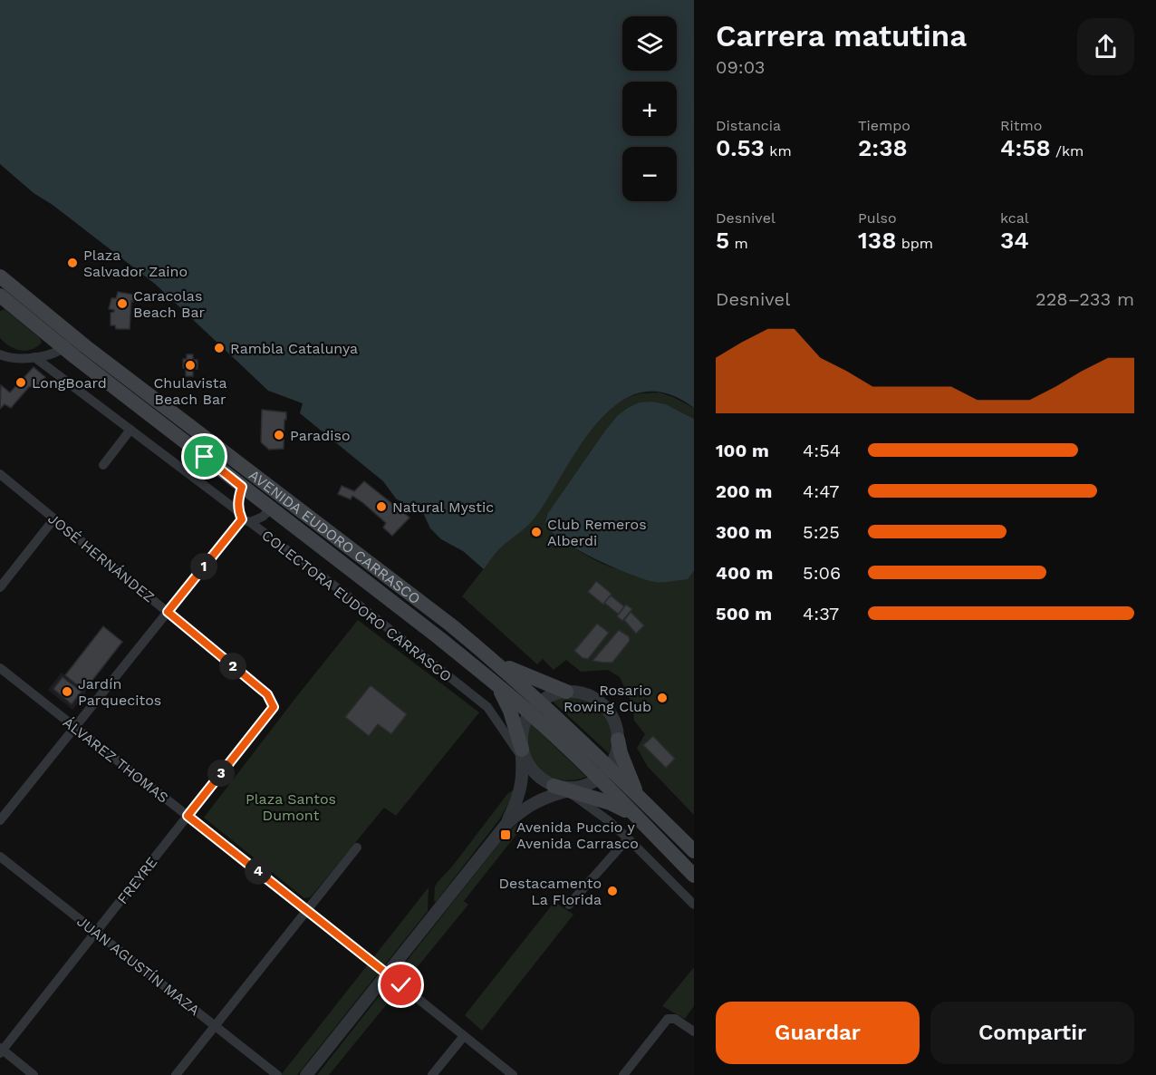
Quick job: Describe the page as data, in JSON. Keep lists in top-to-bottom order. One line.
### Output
{"streets":{"main road":["AVENIDA EUDORO CARRASCO"],"street":["JOSÉ HERNÁNDEZ","COLECTORA EUDORO CARRASCO","ÁLVAREZ THOMAS","FREYRE","JUAN AGUSTÍN MAZA"]},"crossings":[["JOSÉ HERNÁNDEZ","FREYRE"],["ÁLVAREZ THOMAS","FREYRE"],["FREYRE","JUAN AGUSTÍN MAZA"]],"parks":["Plaza Santos Dumont"],"places":{"other":["Plaza Salvador Zaino","Caracolas Beach Bar","Rambla Catalunya","Chulavista Beach Bar","LongBoard","Paradiso","Natural Mystic","Club Remeros Alberdi","Jardín Parquecitos","Rosario Rowing Club","Destacamento La Florida"],"transit":["Avenida Puccio y Avenida Carrasco"]},"page":{"heading":["Carrera matutina","09:03"],"map_buttons":["+","−"],"stats":[["Distancia","0.53 km"],["Tiempo","2:38"],["Ritmo","4:58 /km"],["Desnivel","5 m"],["Pulso","138 bpm"],["kcal","34"]],"chart":["Desnivel","228–233 m"],"list":[{"name":"100 m","note":"4:54"},{"name":"200 m","note":"4:47"},{"name":"300 m","note":"5:25"},{"name":"400 m","note":"5:06"},{"name":"500 m","note":"4:37"}],"pins":["1","2","3","4"],"buttons":["Guardar","Compartir"]}}
